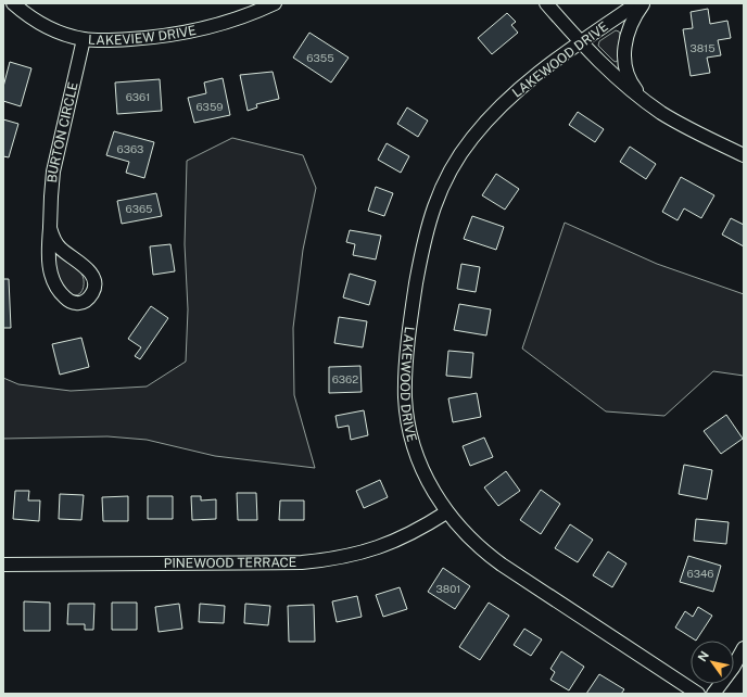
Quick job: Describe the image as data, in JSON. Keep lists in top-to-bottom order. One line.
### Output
{"streets":{"street":["LAKEVIEW DRIVE","LAKEWOOD DRIVE","BURTON CIRCLE","PINEWOOD TERRACE"]},"crossings":[["LAKEVIEW DRIVE","BURTON CIRCLE"],["LAKEWOOD DRIVE","PINEWOOD TERRACE"]],"house_numbers":["3815","6355","6361","6359","6363","6365","6362","6346","3801"],"north":"top left"}
